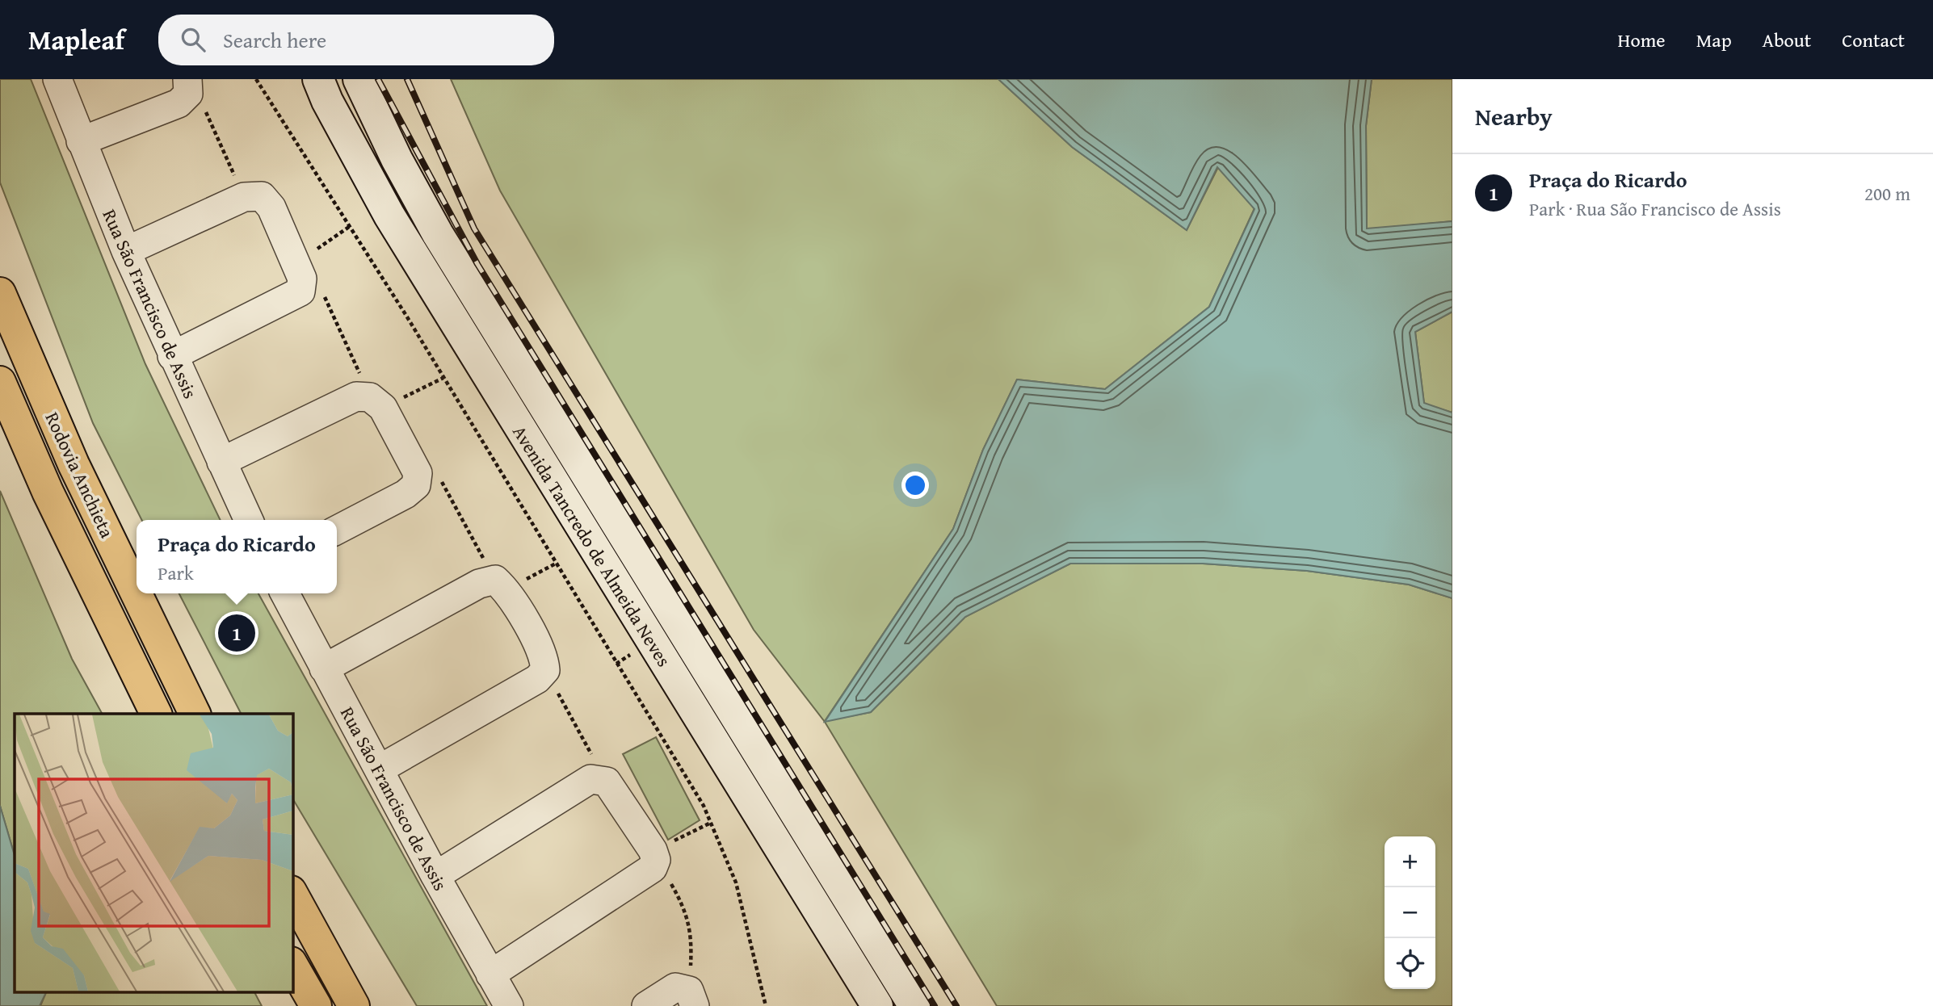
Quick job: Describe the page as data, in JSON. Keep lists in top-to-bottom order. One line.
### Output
{"streets":{"highway":["Rodovia Anchieta"],"main road":["Avenida Tancredo de Almeida Neves"],"street":["Rua São Francisco de Assis"]},"page":{"header":"Mapleaf","search":"Search here","nav":["Home","Map","About","Contact"],"heading":"Nearby","list":[{"mark":"1","name":"Praça do Ricardo","note":"Park · Rua São Francisco de Assis","value":"200 m"}],"popup":["Praça do Ricardo","Park"],"pins":"1","map_buttons":["+","−"]}}
